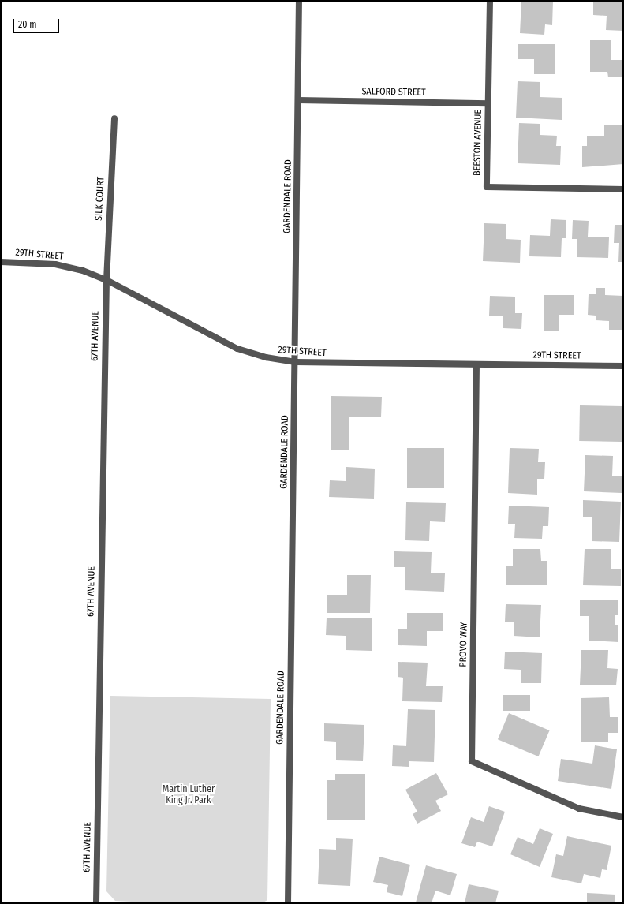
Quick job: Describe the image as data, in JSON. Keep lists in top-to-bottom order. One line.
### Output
{"streets":{"street":["SALFORD STREET","BEESTON AVENUE","GARDENDALE ROAD","SILK COURT","29TH STREET","67TH AVENUE","PROVO WAY"]},"crossings":[["SALFORD STREET","BEESTON AVENUE"],["SALFORD STREET","GARDENDALE ROAD"],["GARDENDALE ROAD","29TH STREET"],["SILK COURT","29TH STREET"],["SILK COURT","67TH AVENUE"],["29TH STREET","67TH AVENUE"],["29TH STREET","PROVO WAY"]],"parks":["Martin Luther King Jr. Park"],"scale_bar":"20 m"}
